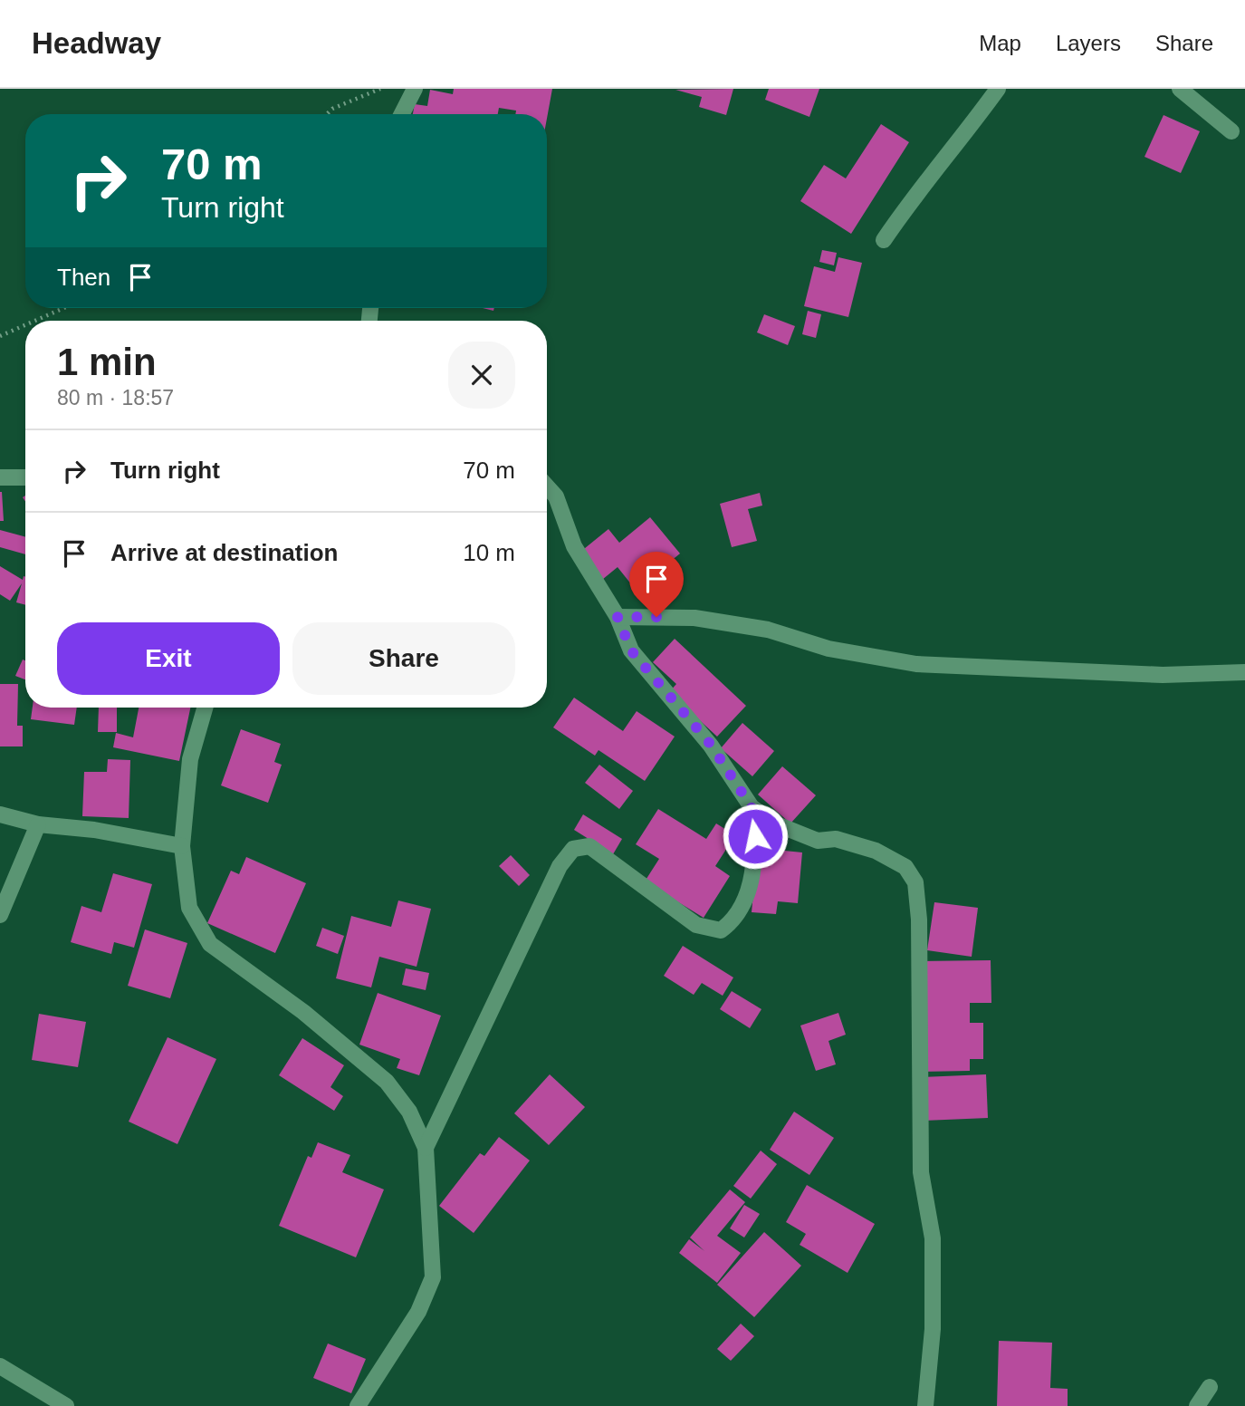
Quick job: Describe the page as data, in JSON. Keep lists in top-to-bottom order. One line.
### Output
{"page":{"header":"Headway","nav":["Map","Layers","Share"],"turn":["70 m","Turn right"],"then":"Then","heading":["1 min","80 m · 18:57"],"list":[{"name":"Turn right","value":"70 m"},{"name":"Arrive at destination","value":"10 m"}],"buttons":["Exit","Share"]}}
